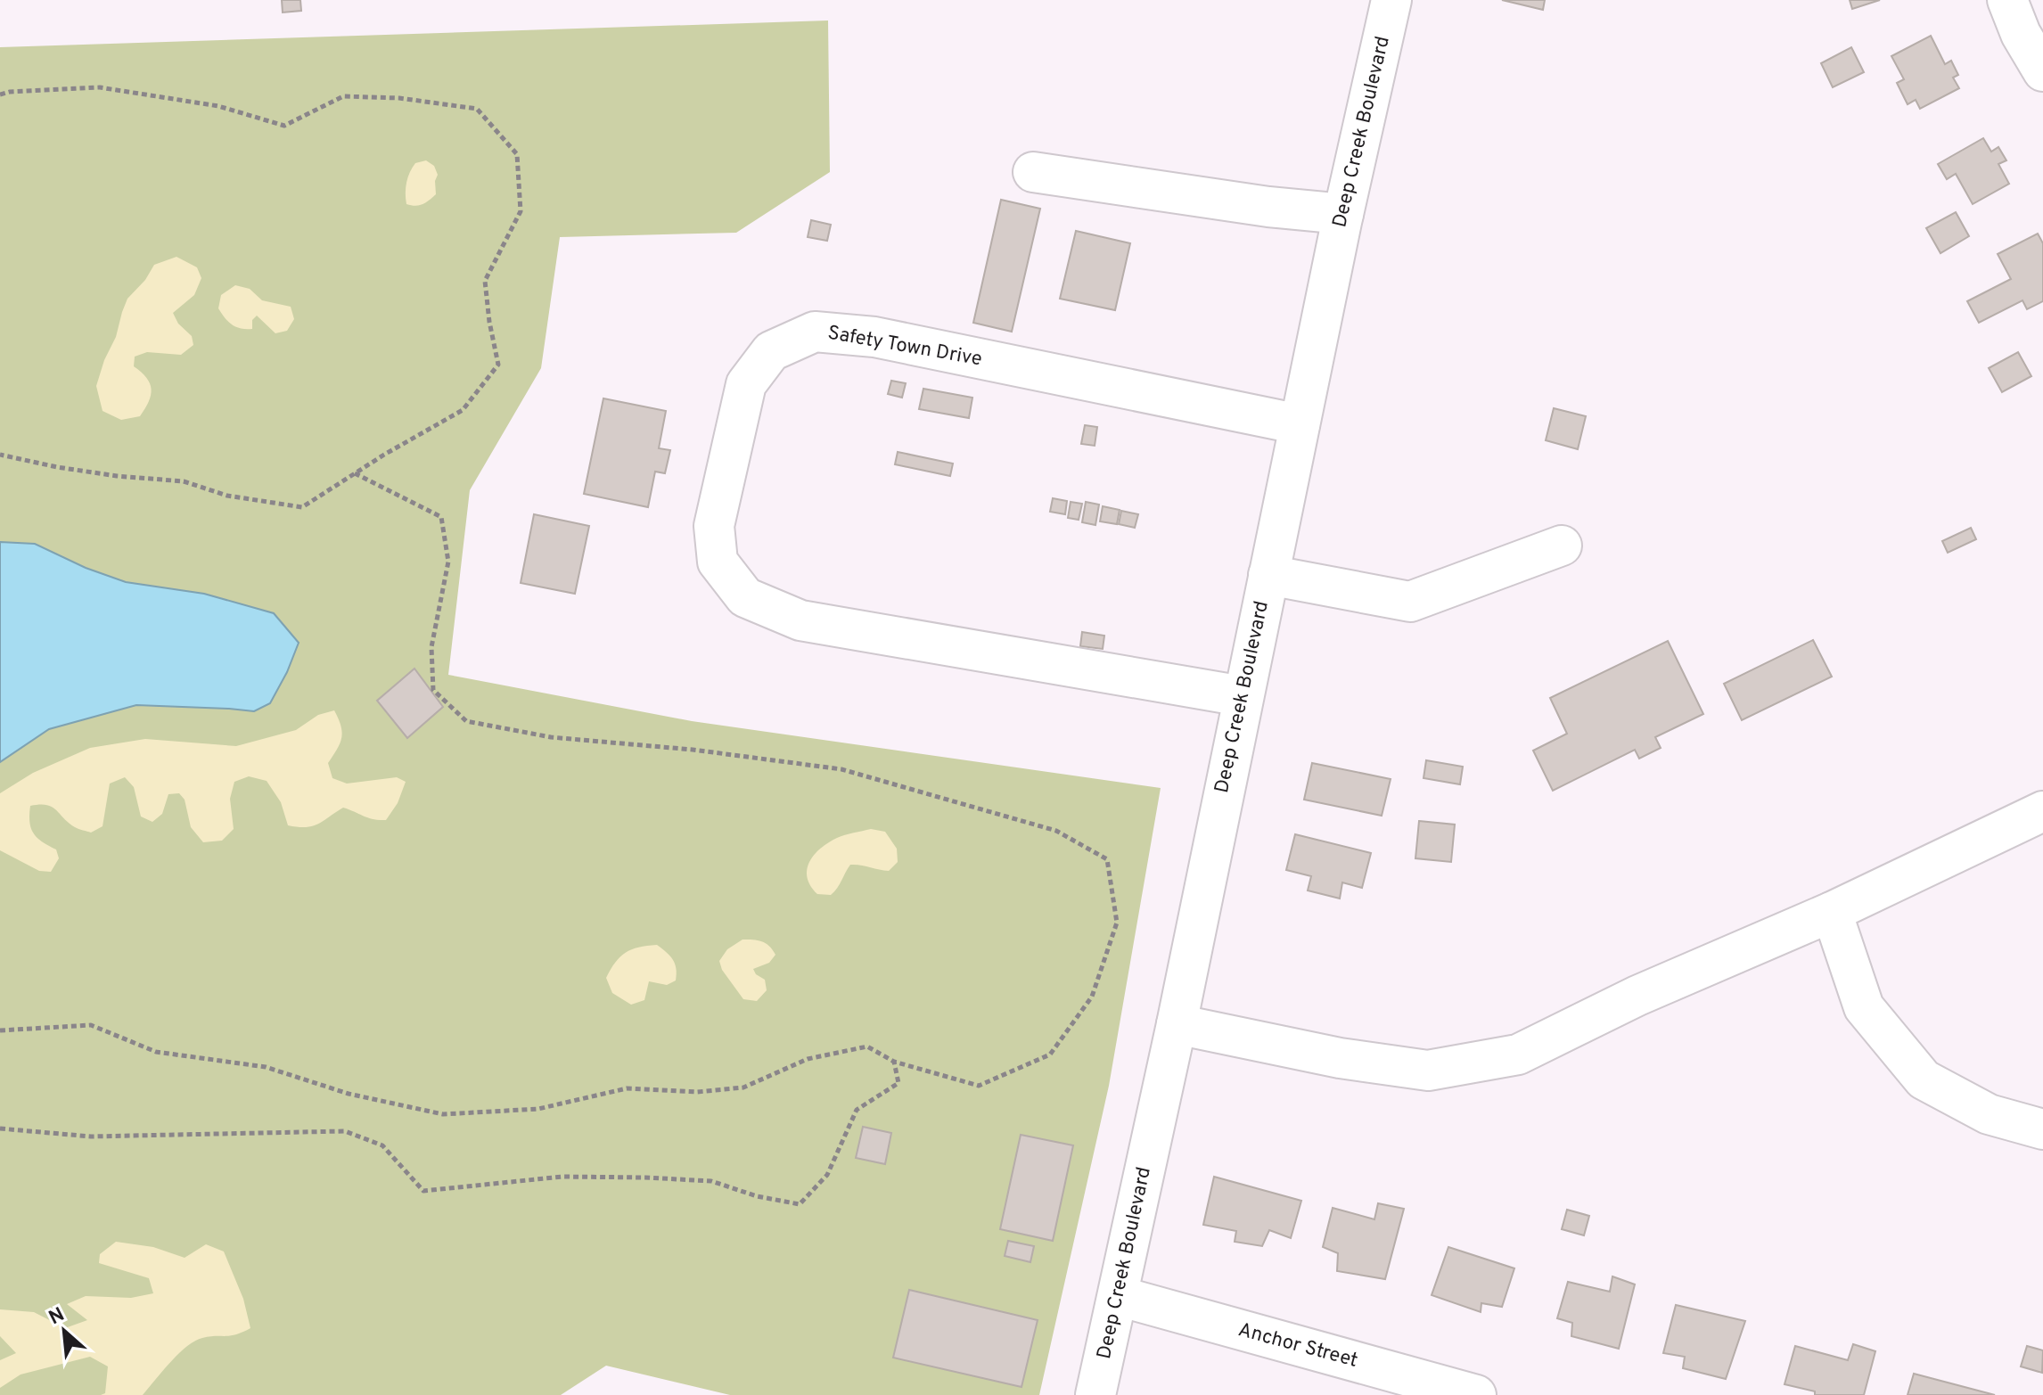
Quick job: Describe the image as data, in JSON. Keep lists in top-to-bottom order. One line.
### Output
{"streets":{"street":["Deep Creek Boulevard","Safety Town Drive","Anchor Street"]},"crossings":[["Deep Creek Boulevard","Safety Town Drive"],["Deep Creek Boulevard","Anchor Street"]],"north":"top left"}
